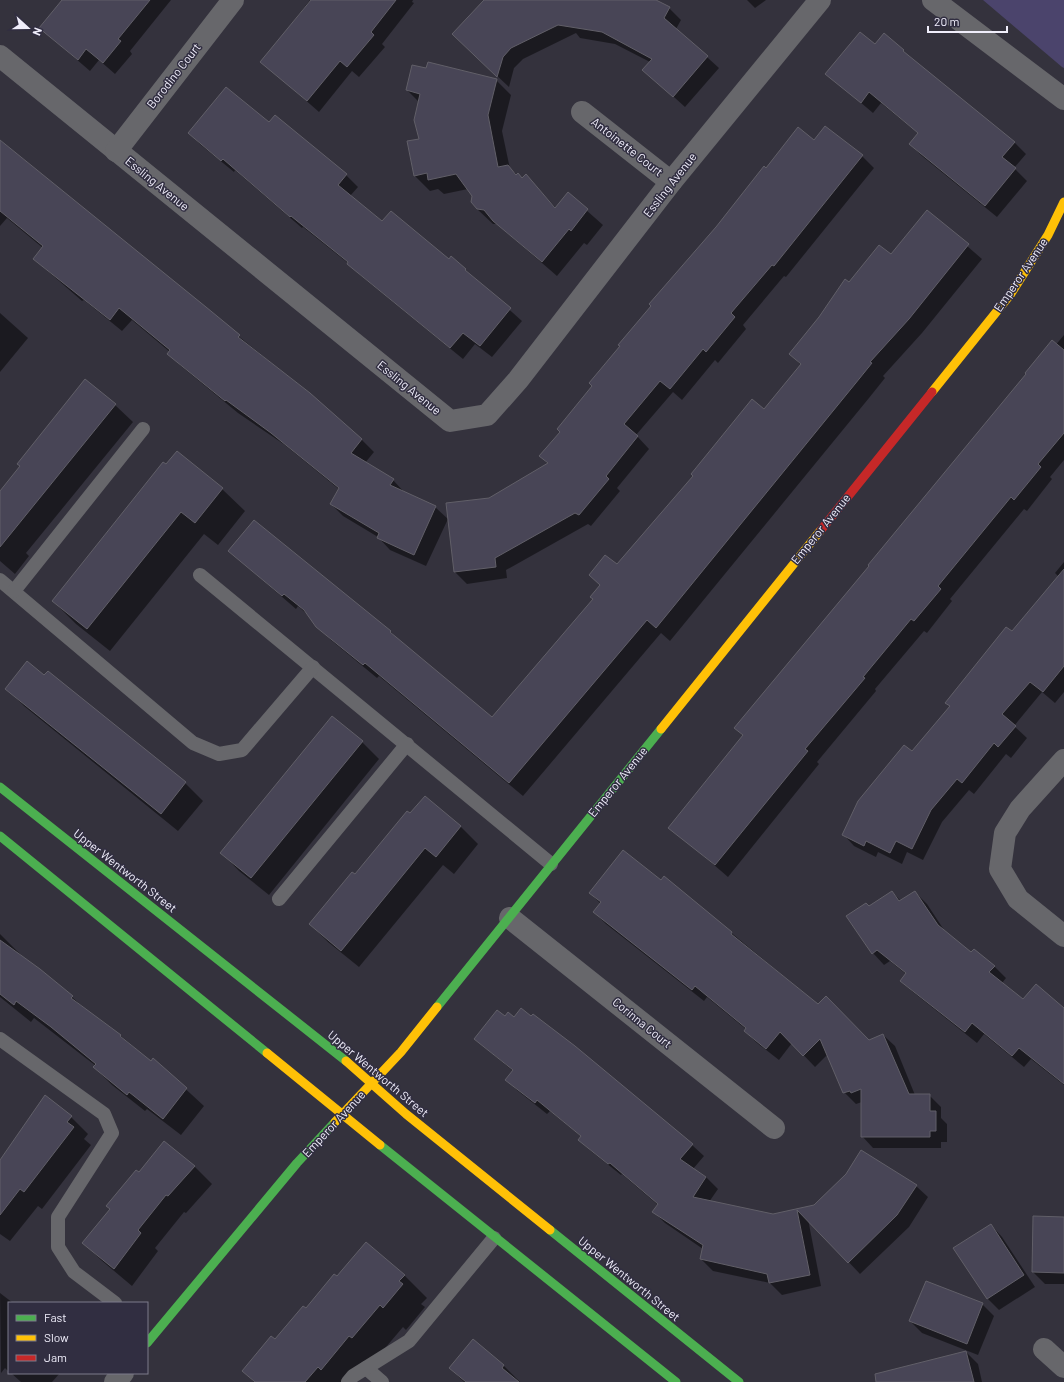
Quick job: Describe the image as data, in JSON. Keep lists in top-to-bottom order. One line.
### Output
{"streets":{"main road":["Emperor Avenue","Upper Wentworth Street"],"street":["Borodino Court","Antoinette Court","Essling Avenue","Corinna Court"]},"crossings":[["Borodino Court","Essling Avenue"],["Antoinette Court","Essling Avenue"],["Emperor Avenue","Upper Wentworth Street"],["Emperor Avenue","Corinna Court"]],"legend":["Fast","Slow","Jam"],"scale_bar":"20 m","north":"right"}
